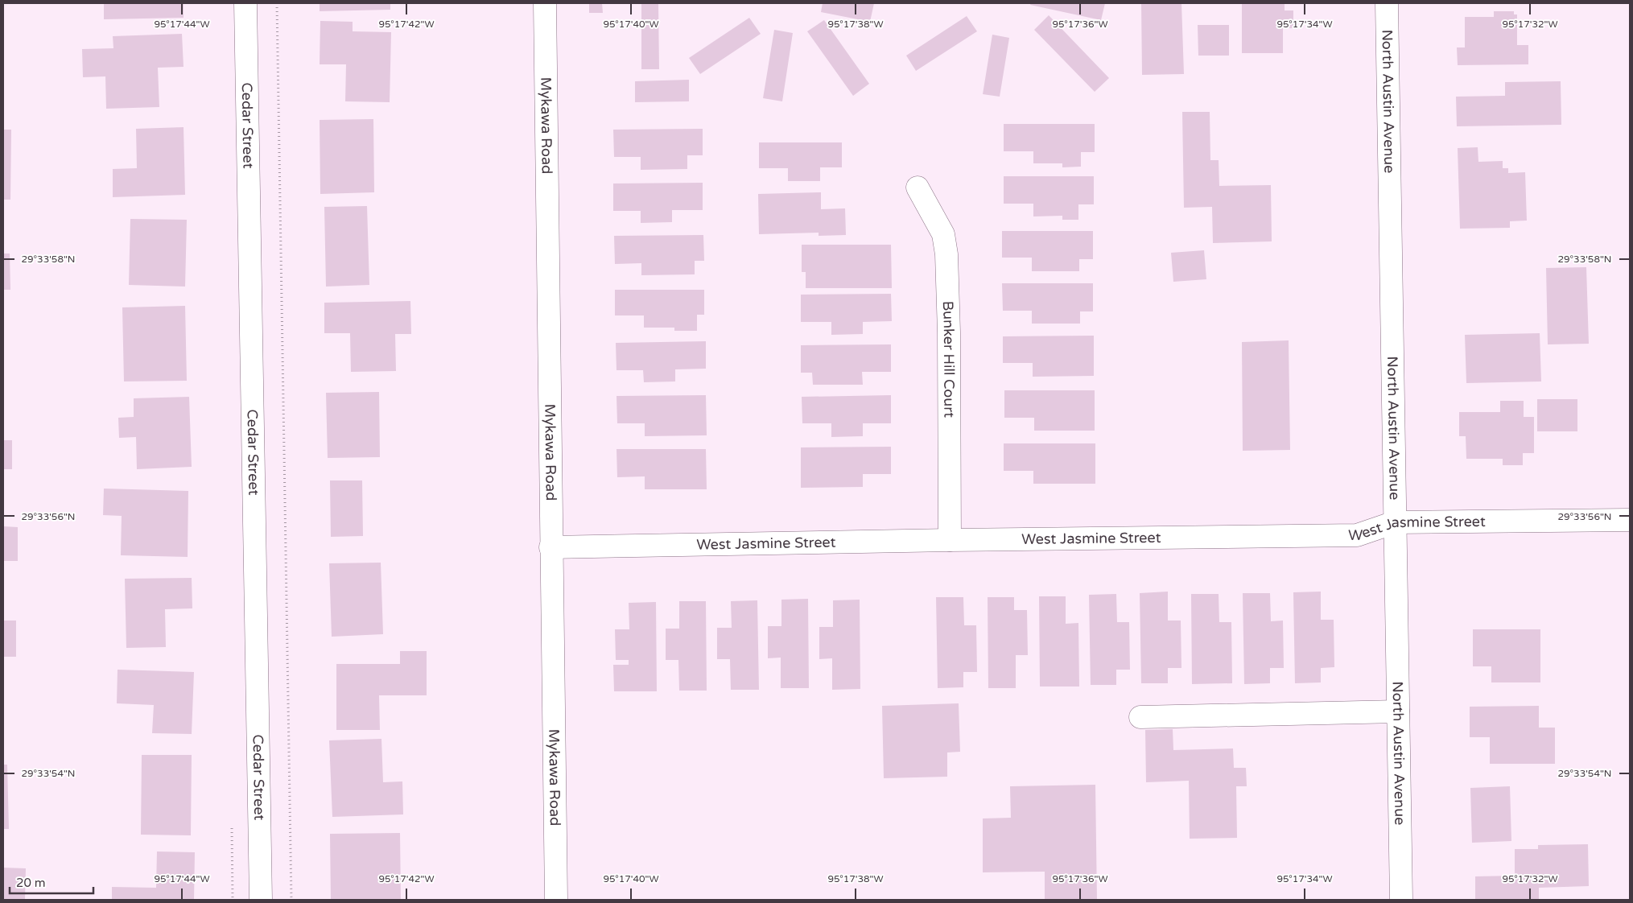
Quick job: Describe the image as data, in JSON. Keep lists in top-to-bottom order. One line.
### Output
{"streets":{"street":["North Austin Avenue","Cedar Street","Mykawa Road","Bunker Hill Court","West Jasmine Street"]},"crossings":[["North Austin Avenue","West Jasmine Street"],["Mykawa Road","West Jasmine Street"],["Bunker Hill Court","West Jasmine Street"]],"scale_bar":"20 m","coordinates":["95°17'44\"W","95°17'42\"W","95°17'40\"W","95°17'38\"W","95°17'36\"W","95°17'34\"W","95°17'32\"W","29°33'58\"N","29°33'56\"N","29°33'54\"N"]}
